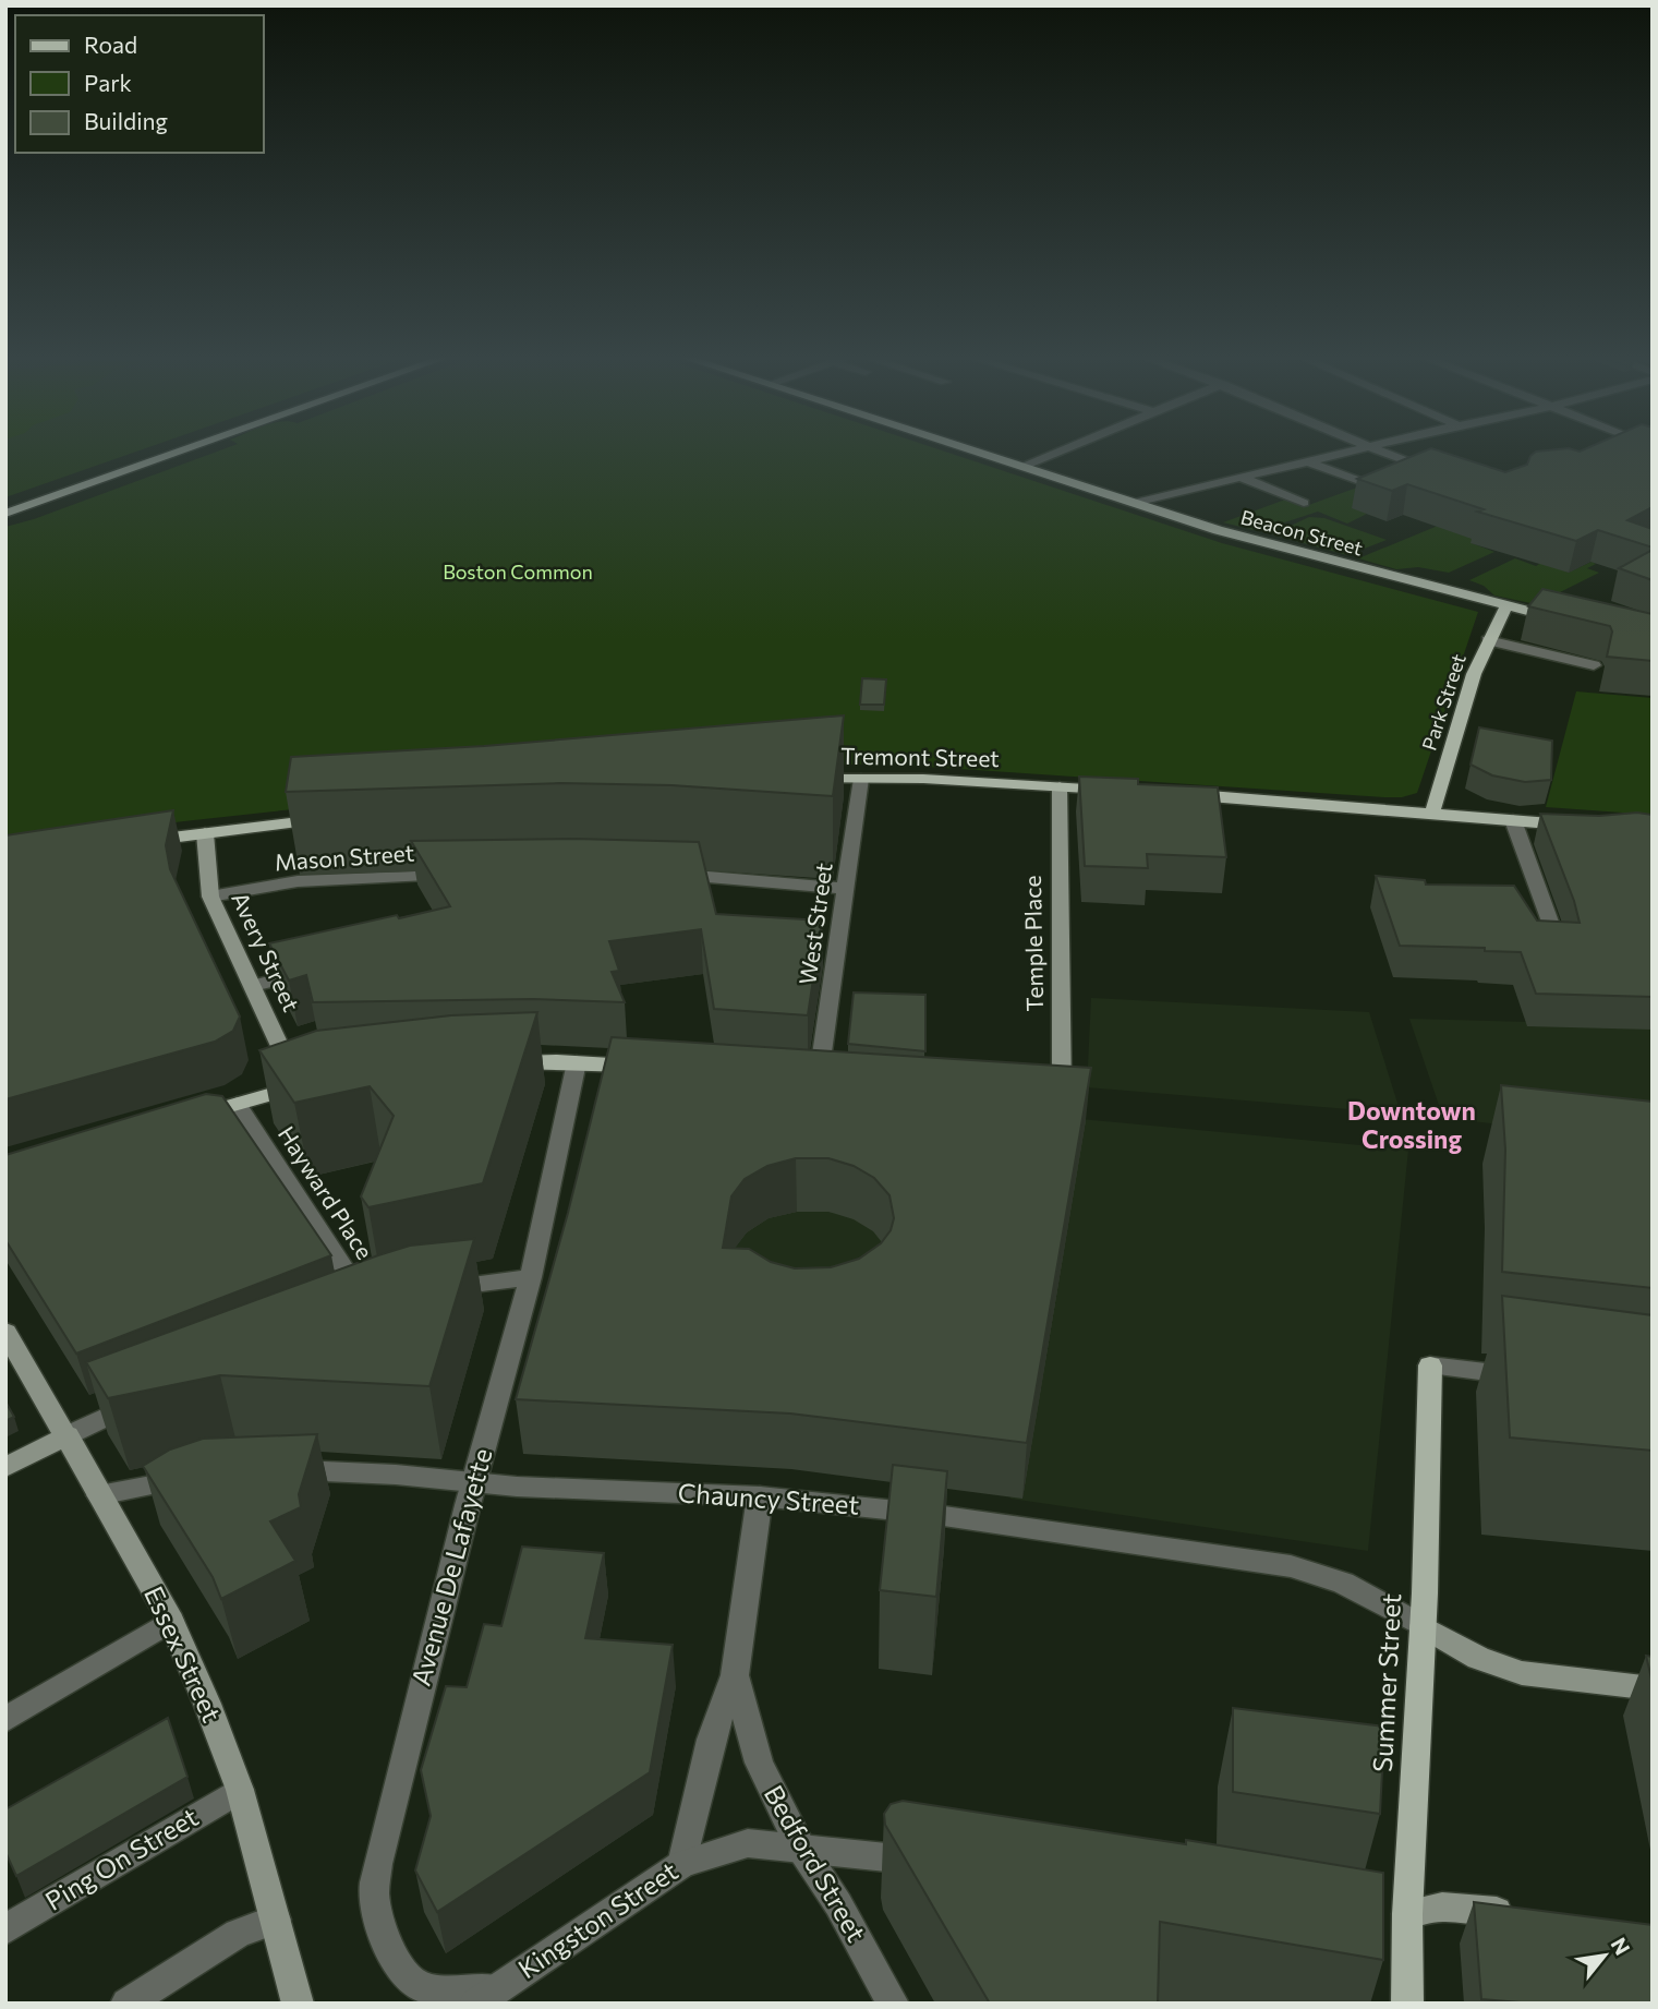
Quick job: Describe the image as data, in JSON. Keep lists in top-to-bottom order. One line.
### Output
{"streets":{"main road":["Beacon Street","Park Street","Tremont Street","Temple Place","Avery Street","Essex Street","Summer Street"],"street":["Mason Street","West Street","Hayward Place","Chauncy Street","Avenue De Lafayette","Ping On Street","Bedford Street","Kingston Street"]},"crossings":[["Beacon Street","Park Street"],["Tremont Street","West Street"],["Tremont Street","Temple Place"],["Mason Street","Avery Street"],["Avery Street","Hayward Place"],["Chauncy Street","Avenue De Lafayette"],["Chauncy Street","Summer Street"],["Chauncy Street","Bedford Street"],["Avenue De Lafayette","Kingston Street"],["Essex Street","Ping On Street"],["Bedford Street","Kingston Street"]],"districts":["Downtown Crossing"],"parks":["Boston Common"],"legend":["Road","Park","Building"],"north":"top right"}
